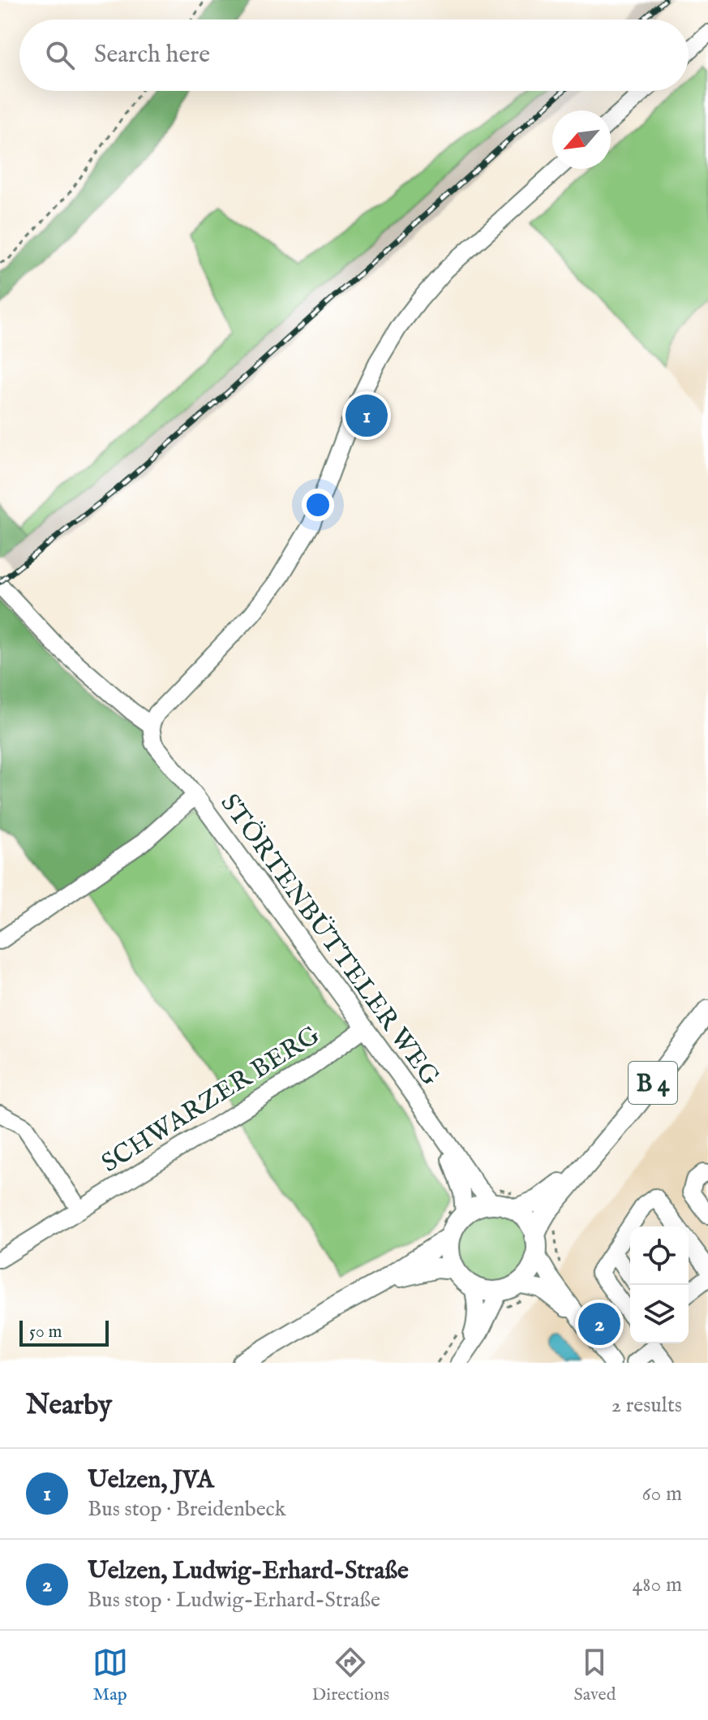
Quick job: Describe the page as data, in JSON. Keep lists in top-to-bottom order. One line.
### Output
{"streets":{"main road":["B 4"],"street":["STÖRTENBÜTTELER WEG","SCHWARZER BERG"]},"crossings":[["STÖRTENBÜTTELER WEG","B 4"],["STÖRTENBÜTTELER WEG","SCHWARZER BERG"]],"scale_bar":"50 m","north":"bottom left","page":{"search":"Search here","pins":["1","2"],"scale":"50 m","heading":["Nearby","2 results"],"list":[{"mark":"1","name":"Uelzen, JVA","note":"Bus stop · Breidenbeck","value":"60 m"},{"mark":"2","name":"Uelzen, Ludwig-Erhard-Straße","note":"Bus stop · Ludwig-Erhard-Straße","value":"480 m"}],"nav":["Map","Directions","Saved"]}}
